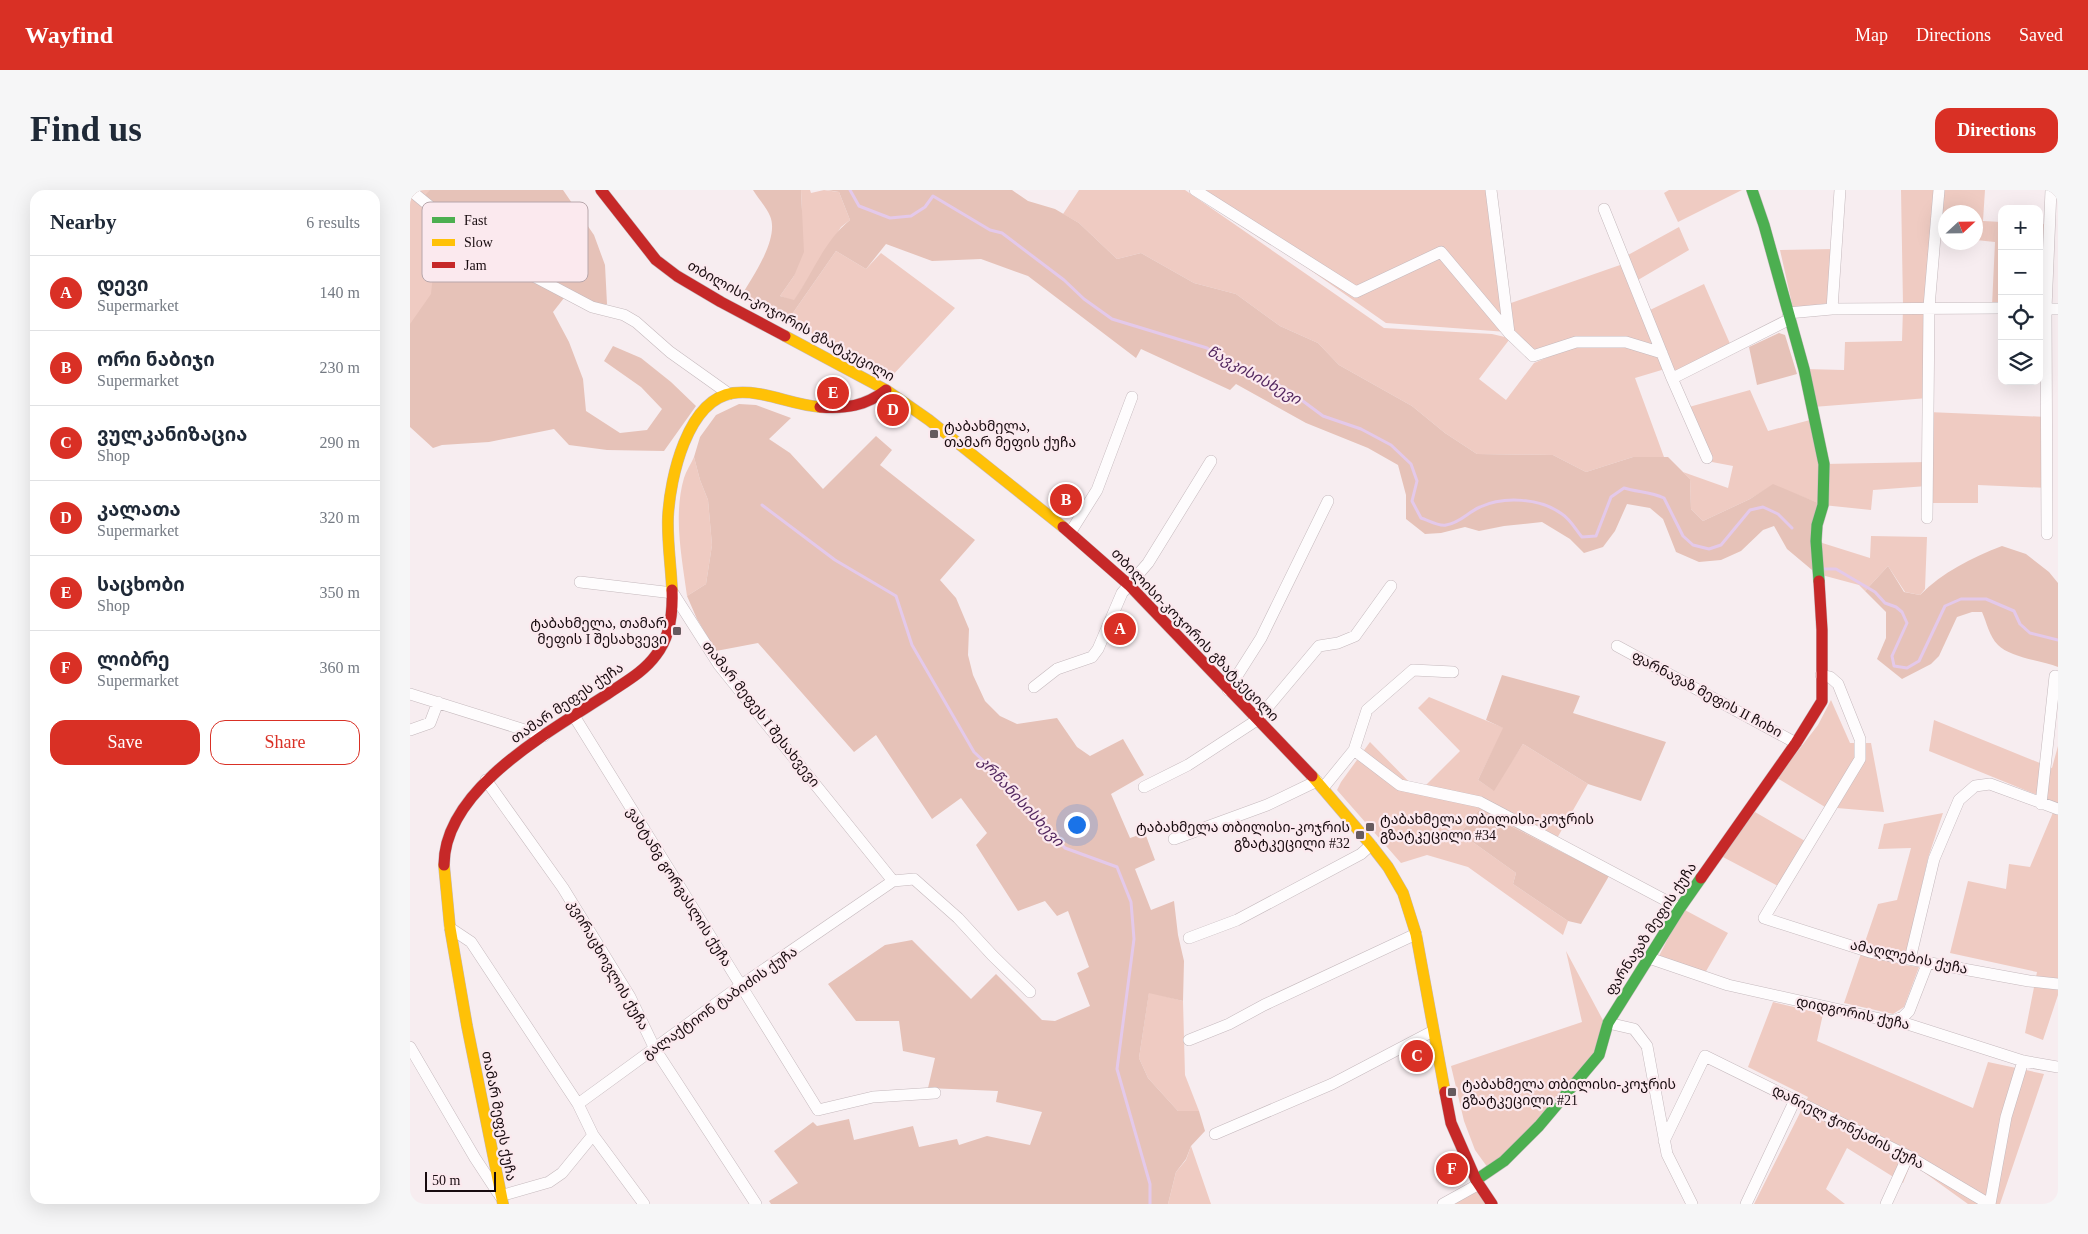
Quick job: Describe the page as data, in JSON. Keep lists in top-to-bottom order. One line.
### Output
{"streets":{"street":["თბილისი-კოჯორის გზატკეცილი","ფარნავაზ მეფის II ჩიხი","თამარ მეფეს ქუჩა","თამარ მეფეს I შესახვევი","ვახტანგ გორგასლის ქუჩა","ფარნავაზ მეფის ქუჩა","ამაღლების ქუჩა","კვირაცხოვლის ქუჩა","გალაქტიონ ტაბიძის ქუჩა","დიდგორის ქუჩა","დანიელ ჭონქაძის ქუჩა"]},"crossings":[["თბილისი-კოჯორის გზატკეცილი","ფარნავაზ მეფის ქუჩა"],["ფარნავაზ მეფის II ჩიხი","ფარნავაზ მეფის ქუჩა"],["თამარ მეფეს ქუჩა","თამარ მეფეს I შესახვევი"],["თამარ მეფეს ქუჩა","ვახტანგ გორგასლის ქუჩა"],["თამარ მეფეს ქუჩა","კვირაცხოვლის ქუჩა"],["თამარ მეფეს I შესახვევი","გალაქტიონ ტაბიძის ქუჩა"],["ვახტანგ გორგასლის ქუჩა","გალაქტიონ ტაბიძის ქუჩა"],["ფარნავაზ მეფის ქუჩა","ამაღლების ქუჩა"],["ფარნავაზ მეფის ქუჩა","დიდგორის ქუჩა"],["კვირაცხოვლის ქუჩა","გალაქტიონ ტაბიძის ქუჩა"]],"water":["წავკისისხევი","კრწანისისხევი"],"places":{"transit":["ტაბახმელა, თამარ მეფის ქუჩა","ტაბახმელა, თამარ მეფის I შესახვევი","ტაბახმელა თბილისი-კოჯრის გზატკეცილი #34","ტაბახმელა თბილისი-კოჯრის გზატკეცილი #32","ტაბახმელა თბილისი-კოჯრის გზატკეცილი #21"]},"legend":["Fast","Slow","Jam"],"scale_bar":"50 m","north":"right","page":{"header":"Wayfind","nav":["Map","Directions","Saved"],"buttons":["Directions",["Save","Share"]],"title":"Find us","heading":["Nearby","6 results"],"map_buttons":["+","−"],"list":[{"mark":"A","name":"დევი","note":"Supermarket","value":"140 m"},{"mark":"B","name":"ორი ნაბიჯი","note":"Supermarket","value":"230 m"},{"mark":"C","name":"ვულკანიზაცია","note":"Shop","value":"290 m"},{"mark":"D","name":"კალათა","note":"Supermarket","value":"320 m"},{"mark":"E","name":"საცხობი","note":"Shop","value":"350 m"},{"mark":"F","name":"ლიბრე","note":"Supermarket","value":"360 m"}],"pins":["E","D","B","A","C","F"],"scale":"50 m"}}
